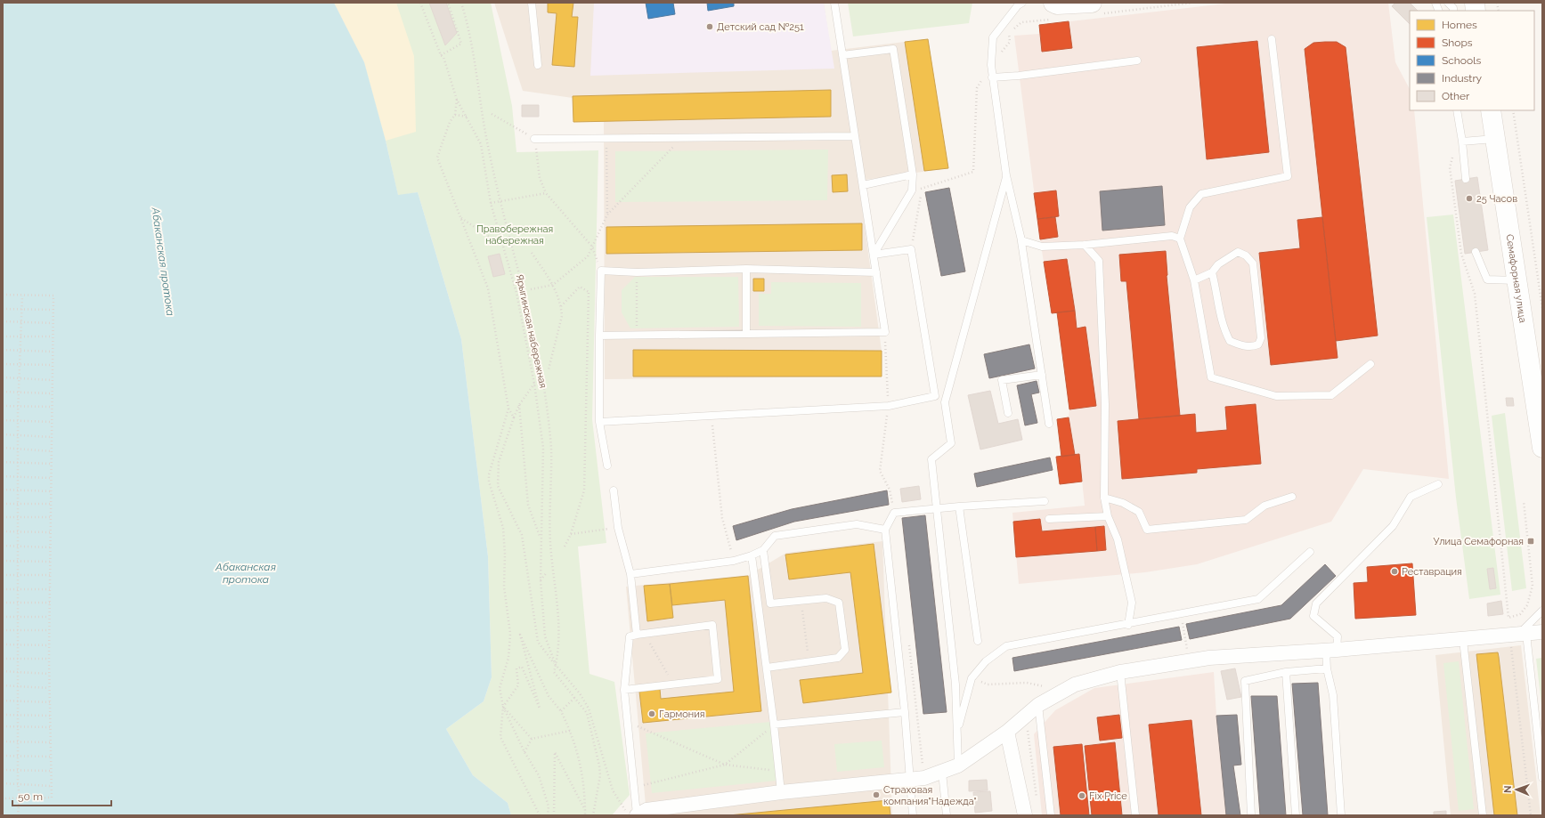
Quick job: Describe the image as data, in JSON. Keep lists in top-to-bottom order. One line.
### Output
{"streets":{"main road":["Семафорная улица"],"path":["Ярыгинская набережная"]},"water":["Абаканская протока"],"parks":["Правобережная набережная"],"places":{"other":["Детский сад №251","25 Часов","Реставрация","Гармония","Страховая компания\"Надежда\"","Fix Price"],"transit":["Улица Семафорная"]},"legend":["Homes","Shops","Schools","Industry","Other"],"scale_bar":"50 m","north":"left"}
